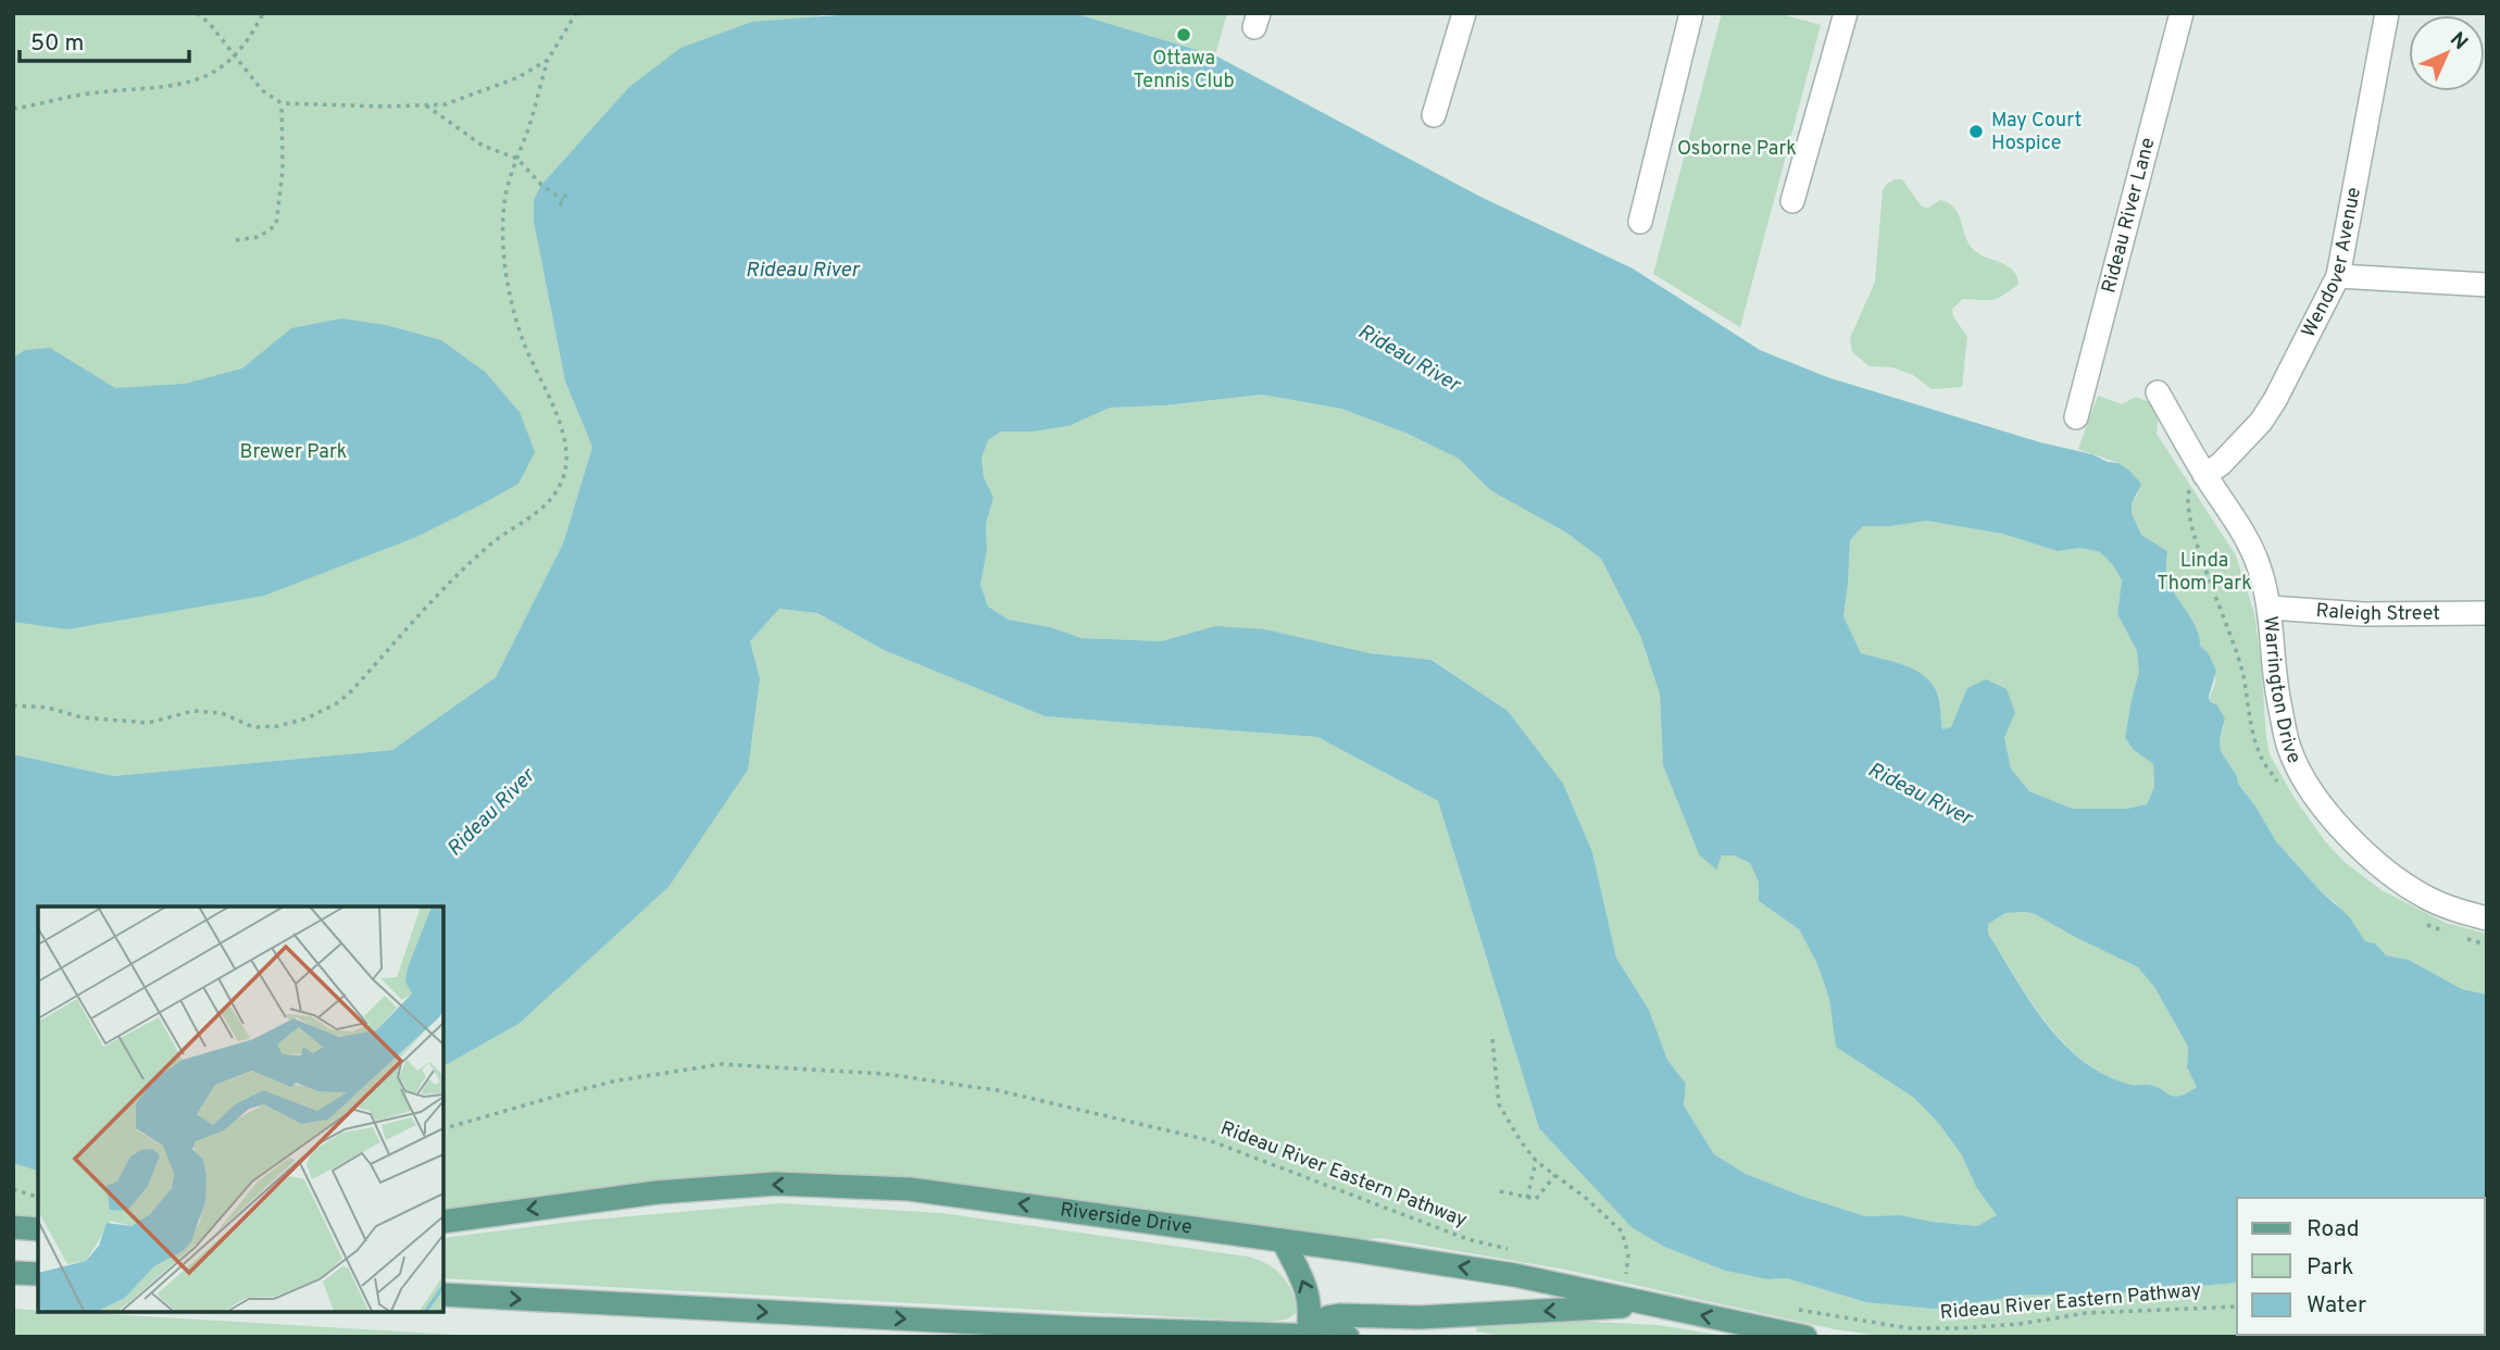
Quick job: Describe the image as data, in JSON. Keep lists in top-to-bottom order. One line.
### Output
{"streets":{"main road":["Riverside Drive"],"street":["Rideau River Lane","Wendover Avenue","Raleigh Street","Warrington Drive"],"path":["Rideau River Eastern Pathway"]},"crossings":[["Wendover Avenue","Warrington Drive"],["Raleigh Street","Warrington Drive"]],"water":["Rideau River"],"parks":["Osborne Park","Brewer Park","Linda Thom Park"],"places":["Ottawa Tennis Club","May Court Hospice"],"legend":["Road","Park","Water"],"scale_bar":"50 m","north":"top right"}
